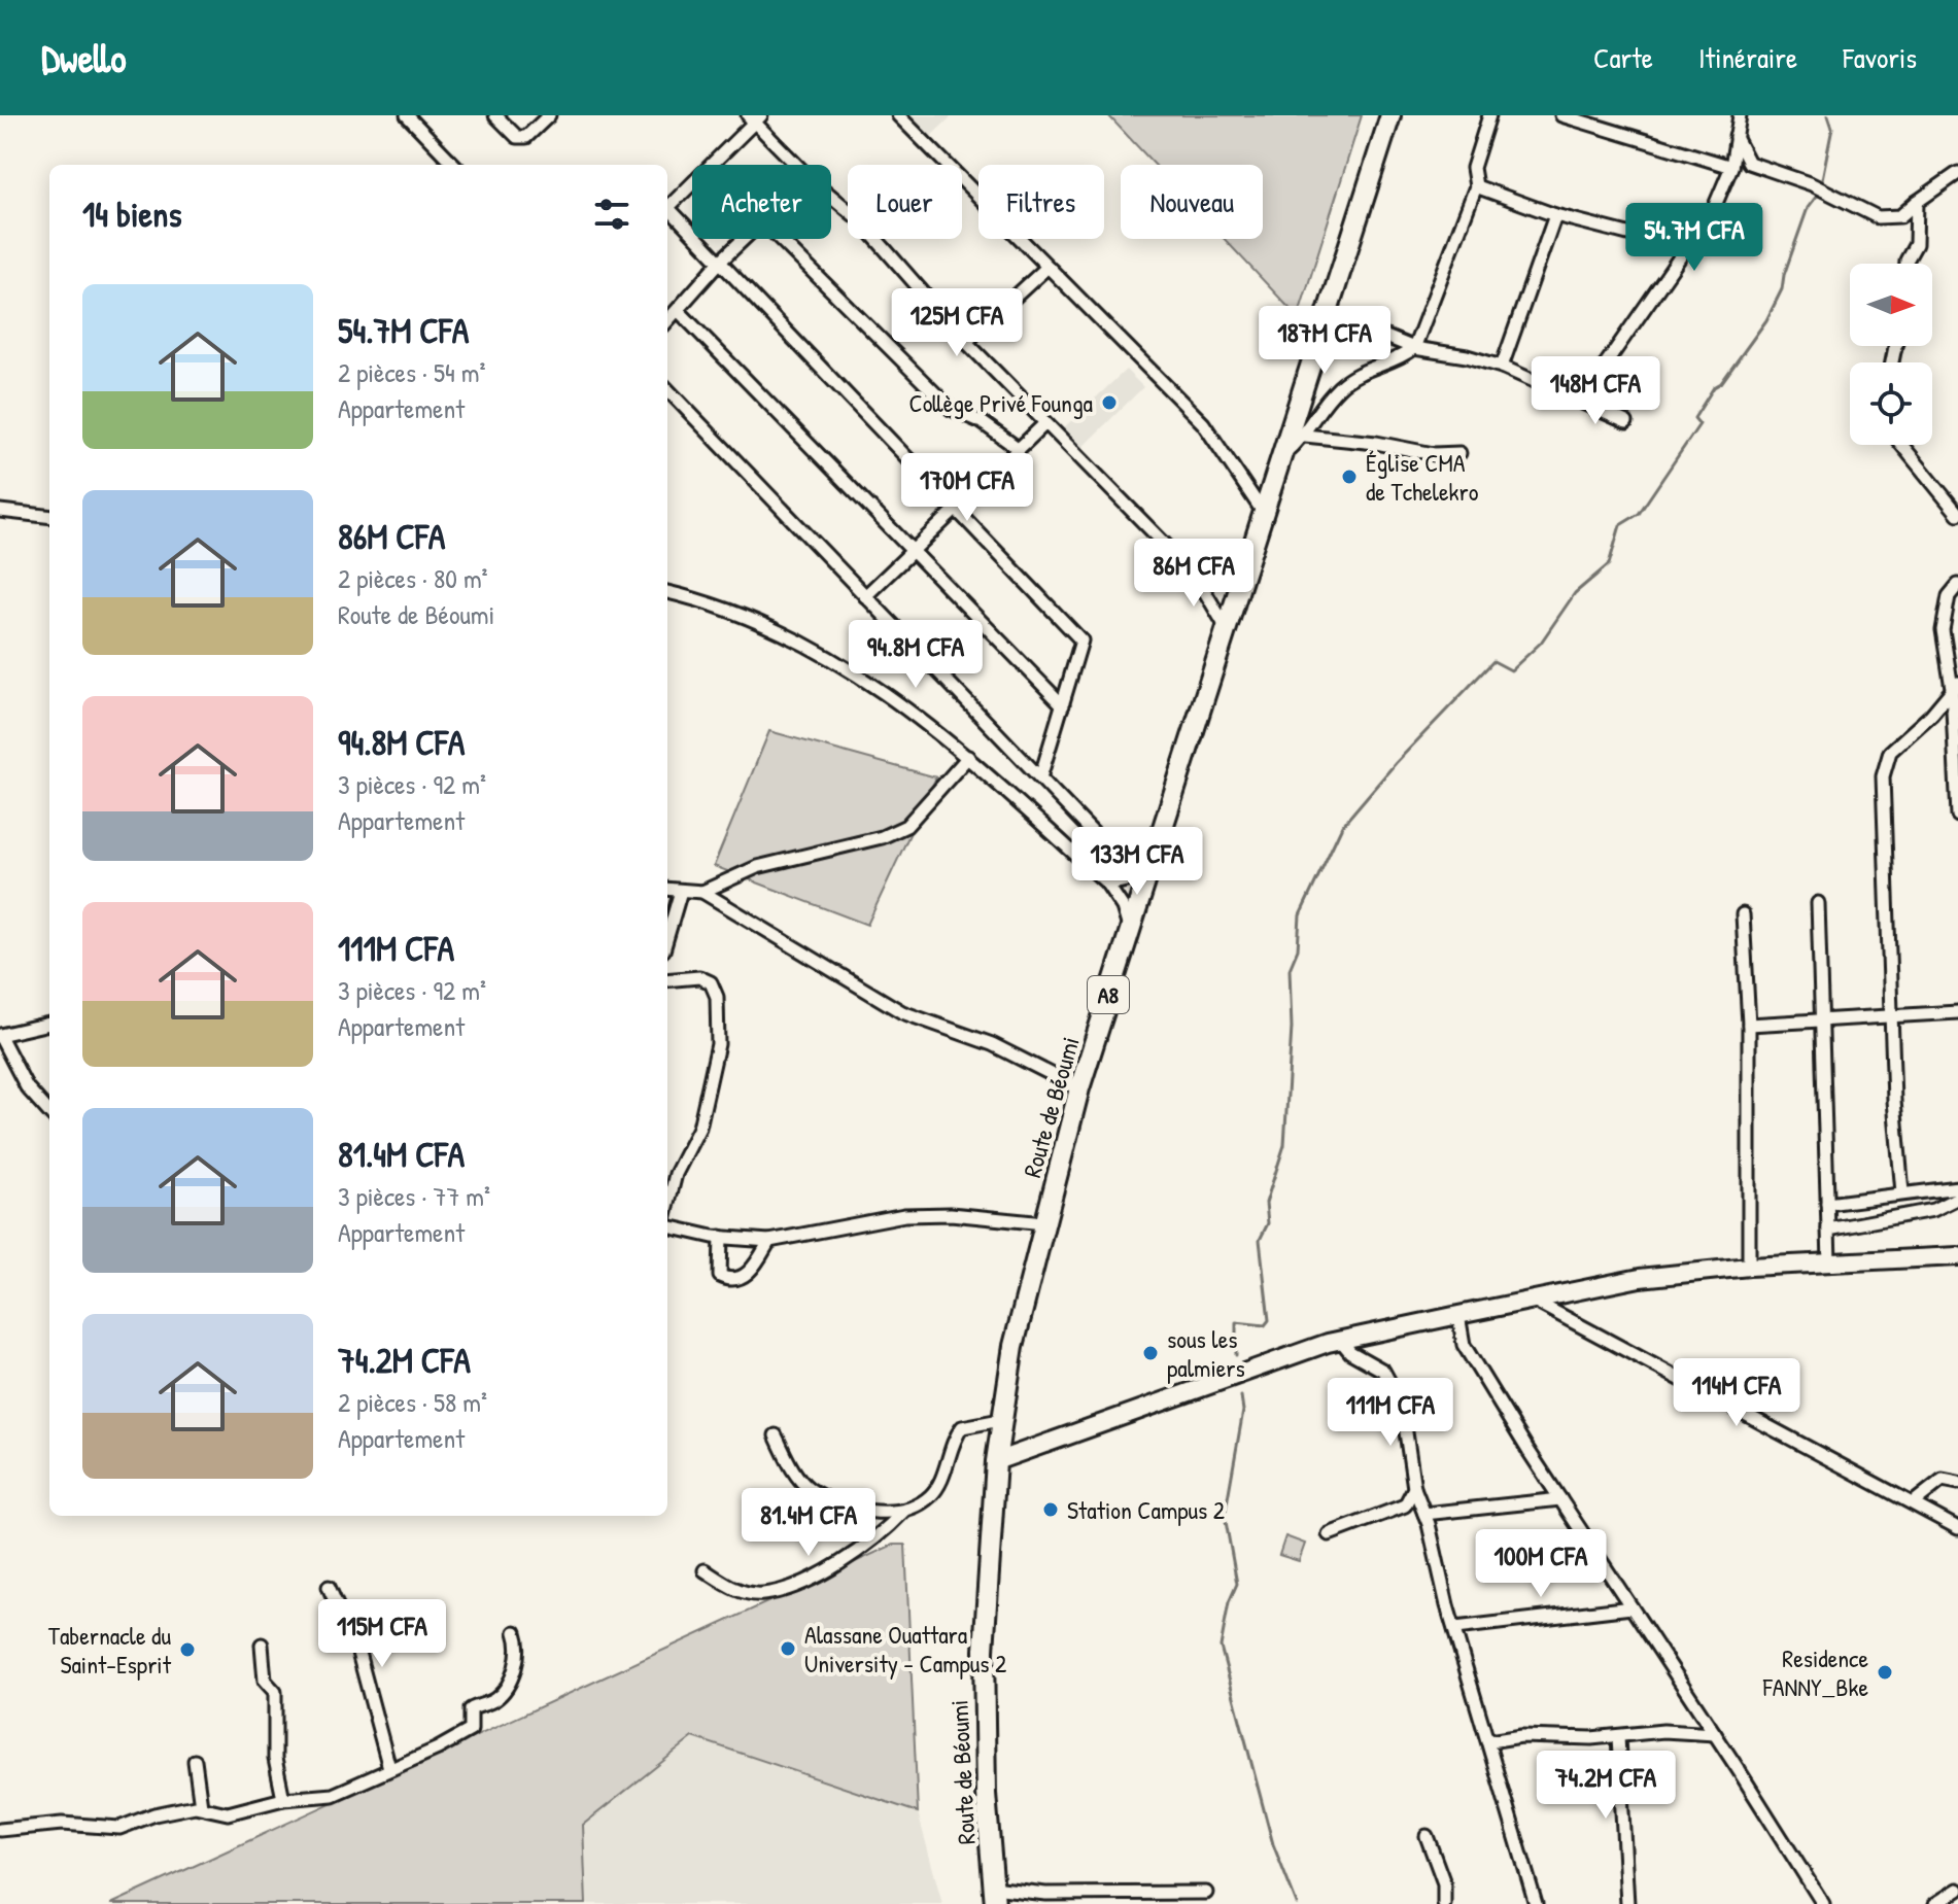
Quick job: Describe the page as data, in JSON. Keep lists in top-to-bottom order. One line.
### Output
{"streets":{"main road":["A8","Route de Béoumi"]},"places":["Collège Privé Founga","Église CMA de Tchelekro","sous les palmiers","Station Campus 2","Alassane Ouattara University - Campus 2","Tabernacle du Saint-Esprit","Residence FANNY_Bke"],"north":"right","page":{"header":"Dwello","nav":["Carte","Itinéraire","Favoris"],"chip":["Acheter","Louer","Filtres","Nouveau"],"heading":"14 biens","price":["54.7M CFA","125M CFA","187M CFA","148M CFA","170M CFA","86M CFA","94.8M CFA","133M CFA","114M CFA","111M CFA","81.4M CFA","100M CFA","115M CFA","74.2M CFA"],"list":[{"name":"54.7M CFA","note":"2 pièces · 54 m² · Appartement"},{"name":"86M CFA","note":"2 pièces · 80 m² · Route de Béoumi"},{"name":"94.8M CFA","note":"3 pièces · 92 m² · Appartement"},{"name":"111M CFA","note":"3 pièces · 92 m² · Appartement"},{"name":"81.4M CFA","note":"3 pièces · 77 m² · Appartement"},{"name":"74.2M CFA","note":"2 pièces · 58 m² · Appartement"}]}}
